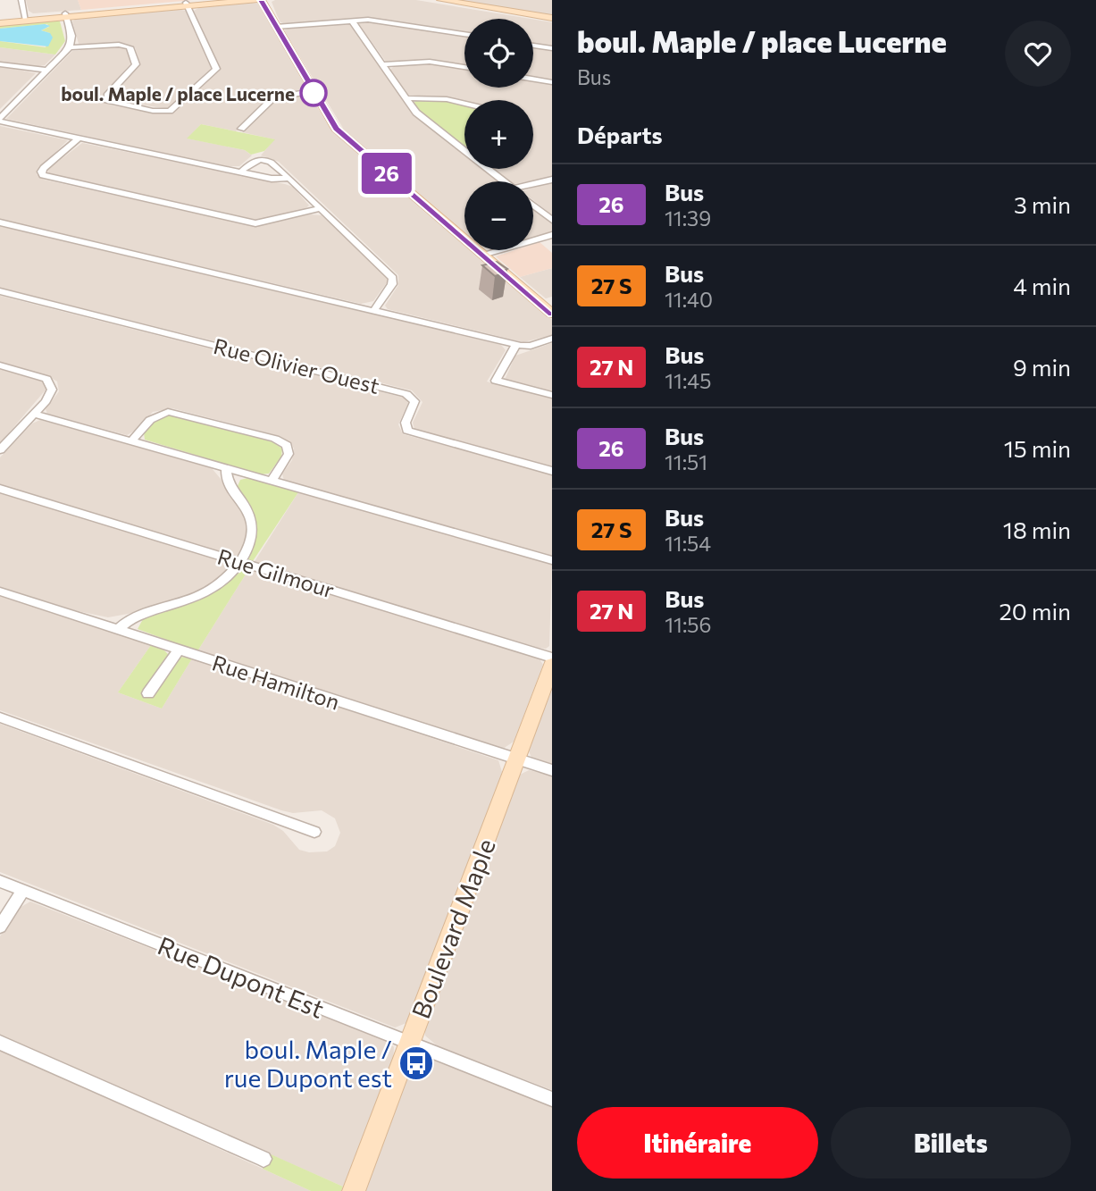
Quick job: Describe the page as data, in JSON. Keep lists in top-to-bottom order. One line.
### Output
{"streets":{"street":["Rue Olivier Ouest","Rue Gilmour","Rue Hamilton","Boulevard Maple","Rue Dupont Est"]},"crossings":[["Rue Hamilton","Boulevard Maple"],["Boulevard Maple","Rue Dupont Est"]],"places":{"other":["boul. Maple / place Lucerne"],"bus stop":["boul. Maple / rue Dupont est"]},"lines":["bus line 26"],"page":{"on_map":"26","heading":[["boul. Maple / place Lucerne","Bus"],"Départs"],"map_buttons":["+","−"],"list":[{"mark":"26","name":"Bus","note":"11:39","value":"3 min"},{"mark":"27 S","name":"Bus","note":"11:40","value":"4 min"},{"mark":"27 N","name":"Bus","note":"11:45","value":"9 min"},{"mark":"26","name":"Bus","note":"11:51","value":"15 min"},{"mark":"27 S","name":"Bus","note":"11:54","value":"18 min"},{"mark":"27 N","name":"Bus","note":"11:56","value":"20 min"}],"buttons":["Itinéraire","Billets"]}}
